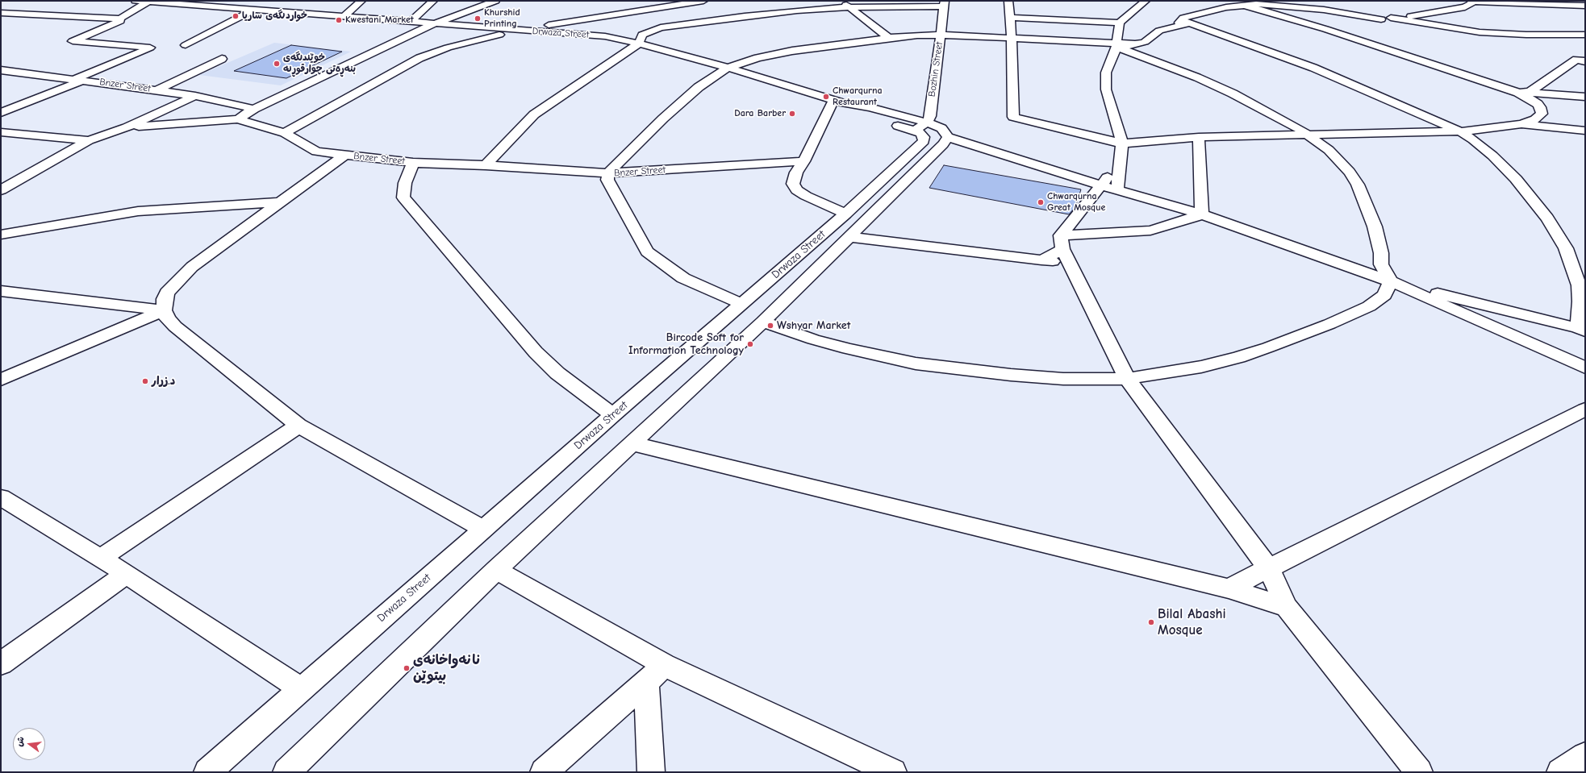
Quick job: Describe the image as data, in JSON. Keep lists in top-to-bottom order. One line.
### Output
{"streets":{"street":["Drwaza Street","Bozhin Street","Bnzer Street"]},"crossings":[["Drwaza Street","Bozhin Street"]],"places":["خواردنگەی ساریا","Khurshid Printing","Kwestani Market","خوێندنگەی بنەڕەتی چوارقوڕنە","Chwarqurna Restaurant","Dara Barber","Chwarqurna Great Mosque","Wshyar Market","Bircode Soft for Information Technology","د.زرار","Bilal Abashi Mosque","نانەواخانەی بیتوێن"],"north":"left"}
